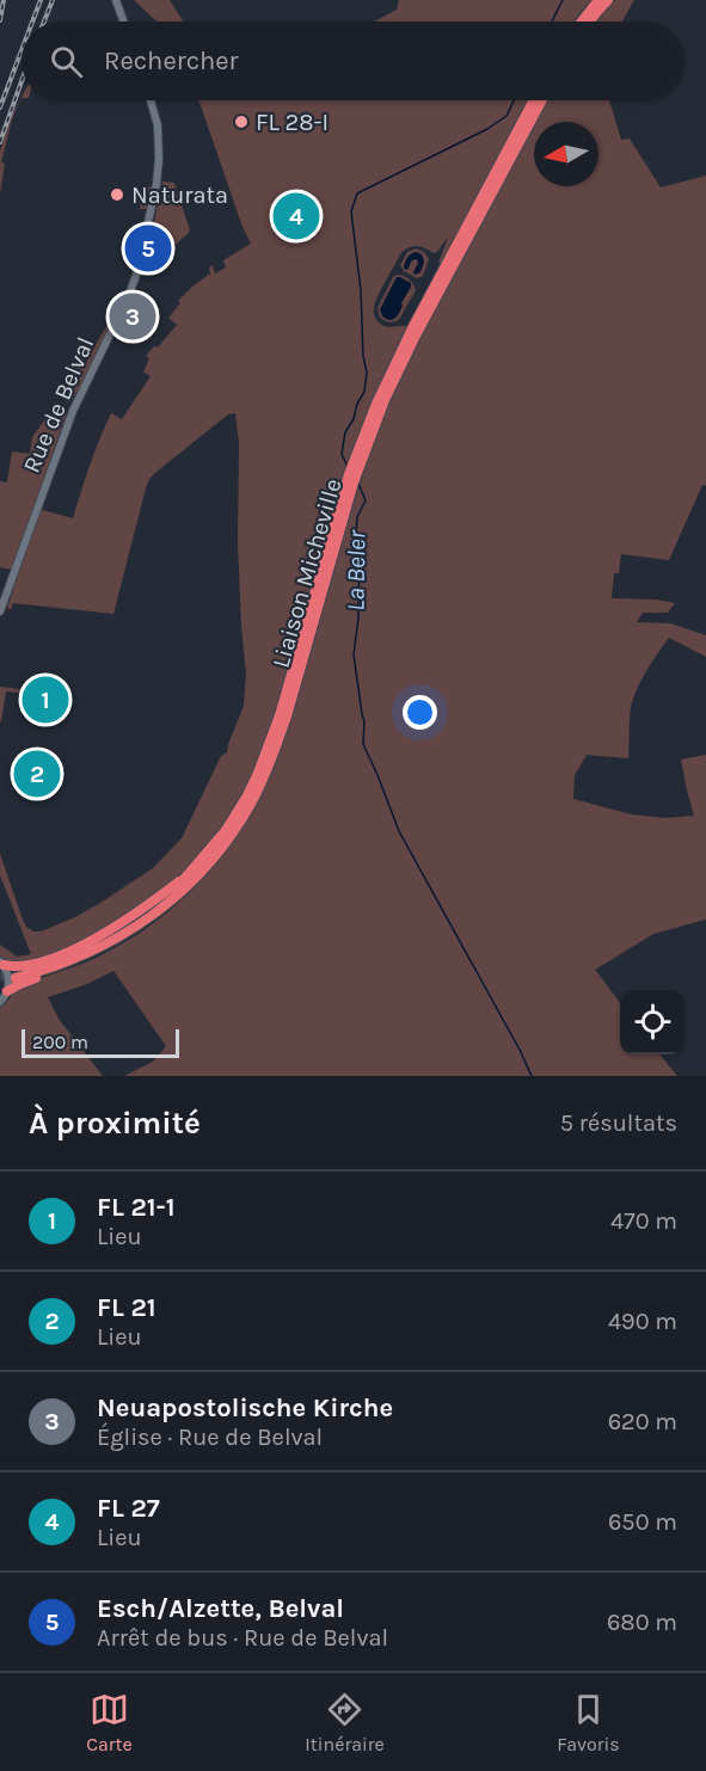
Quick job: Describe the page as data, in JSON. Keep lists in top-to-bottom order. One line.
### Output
{"streets":{"highway":["Liaison Micheville"],"main road":["Rue de Belval"]},"water":["La Beler"],"places":["FL 28-I","Naturata"],"scale_bar":"200 m","north":"left","page":{"search":"Rechercher","pins":["4","5","3","1","2"],"scale":"200 m","heading":["À proximité","5 résultats"],"list":[{"mark":"1","name":"FL 21-1","note":"Lieu","value":"470 m"},{"mark":"2","name":"FL 21","note":"Lieu","value":"490 m"},{"mark":"3","name":"Neuapostolische Kirche","note":"Église · Rue de Belval","value":"620 m"},{"mark":"4","name":"FL 27","note":"Lieu","value":"650 m"},{"mark":"5","name":"Esch/Alzette, Belval","note":"Arrêt de bus · Rue de Belval","value":"680 m"}],"nav":["Carte","Itinéraire","Favoris"]}}
